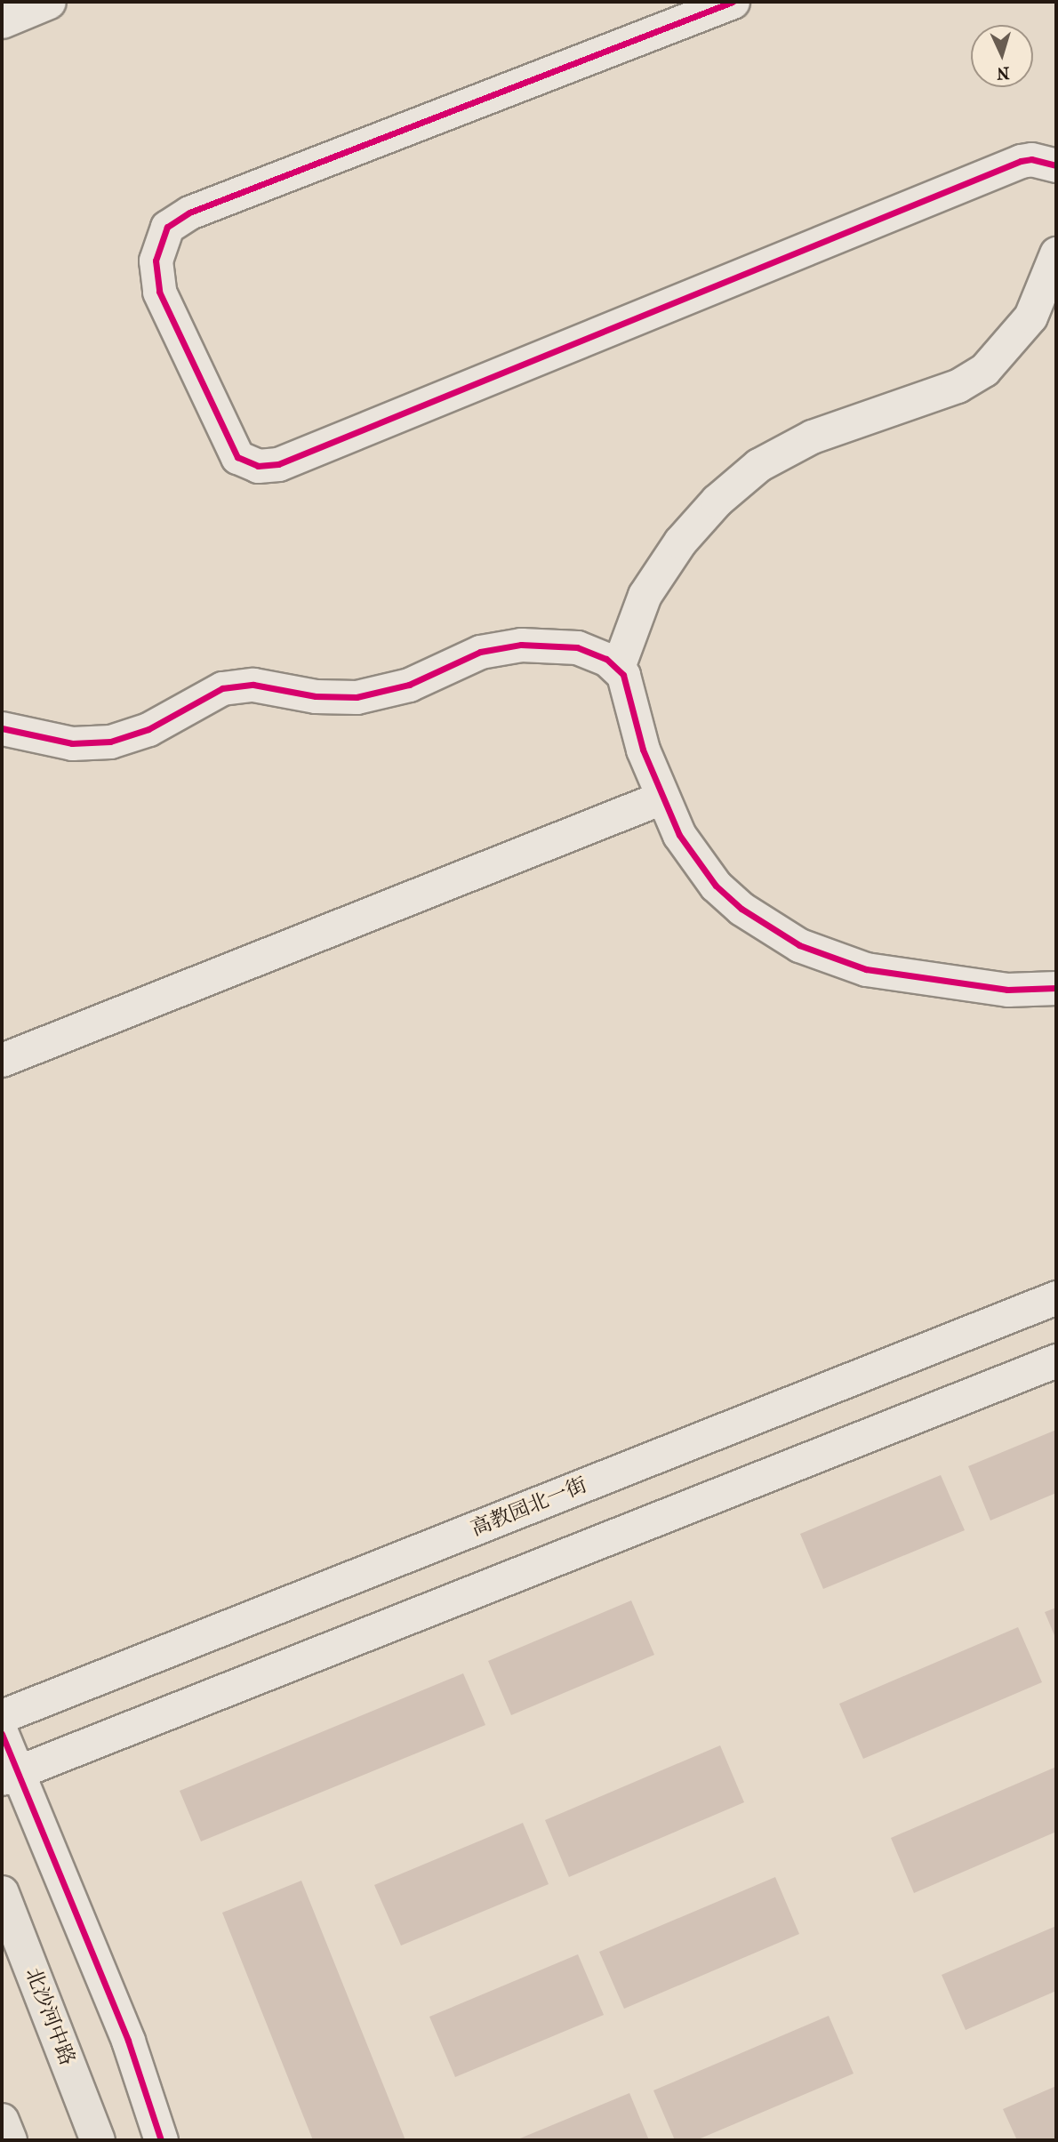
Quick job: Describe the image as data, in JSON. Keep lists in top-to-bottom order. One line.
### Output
{"streets":{"main road":["北沙河中路"],"street":["高教园北一街"]},"north":"bottom"}
